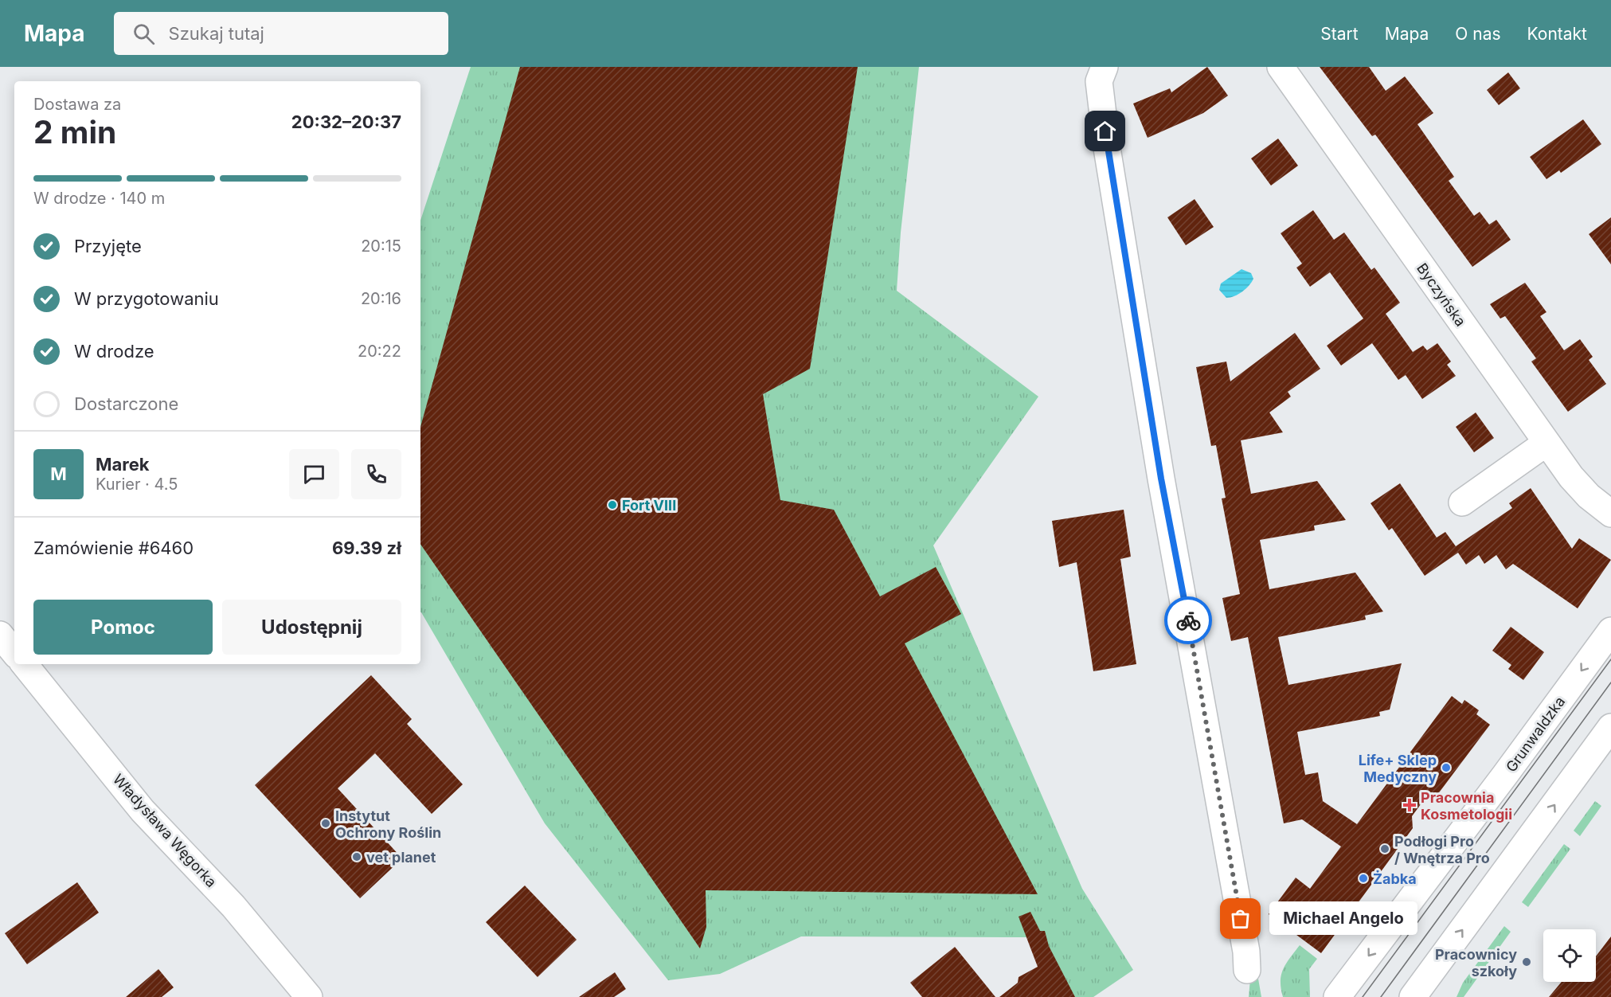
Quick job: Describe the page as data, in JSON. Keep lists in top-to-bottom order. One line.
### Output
{"streets":{"street":["Byczyńska","Grunwaldzka","Władysława Węgorka"]},"places":{"other":["Fort VIII","Life+ Sklep Medyczny","Instytut Ochrony Roślin","Podłogi Pro / Wnętrza Pro","vet planet","Żabka","Michael Angelo","Pracownicy szkoły"],"health":["Pracownia Kosmetologii"]},"page":{"header":"Mapa","search":"Szukaj tutaj","nav":["Start","Mapa","O nas","Kontakt"],"heading":["2 min","Dostawa za","20:32–20:37"],"panel":["Marek","Kurier · 4.5","Zamówienie #6460","69.39 zł"],"bar":"W drodze · 140 m","list":[["Przyjęte","20:15"],["W przygotowaniu","20:16"],["W drodze","20:22"],"Dostarczone"],"round":"M","buttons":["Pomoc","Udostępnij"],"bubble":"Michael Angelo"}}
